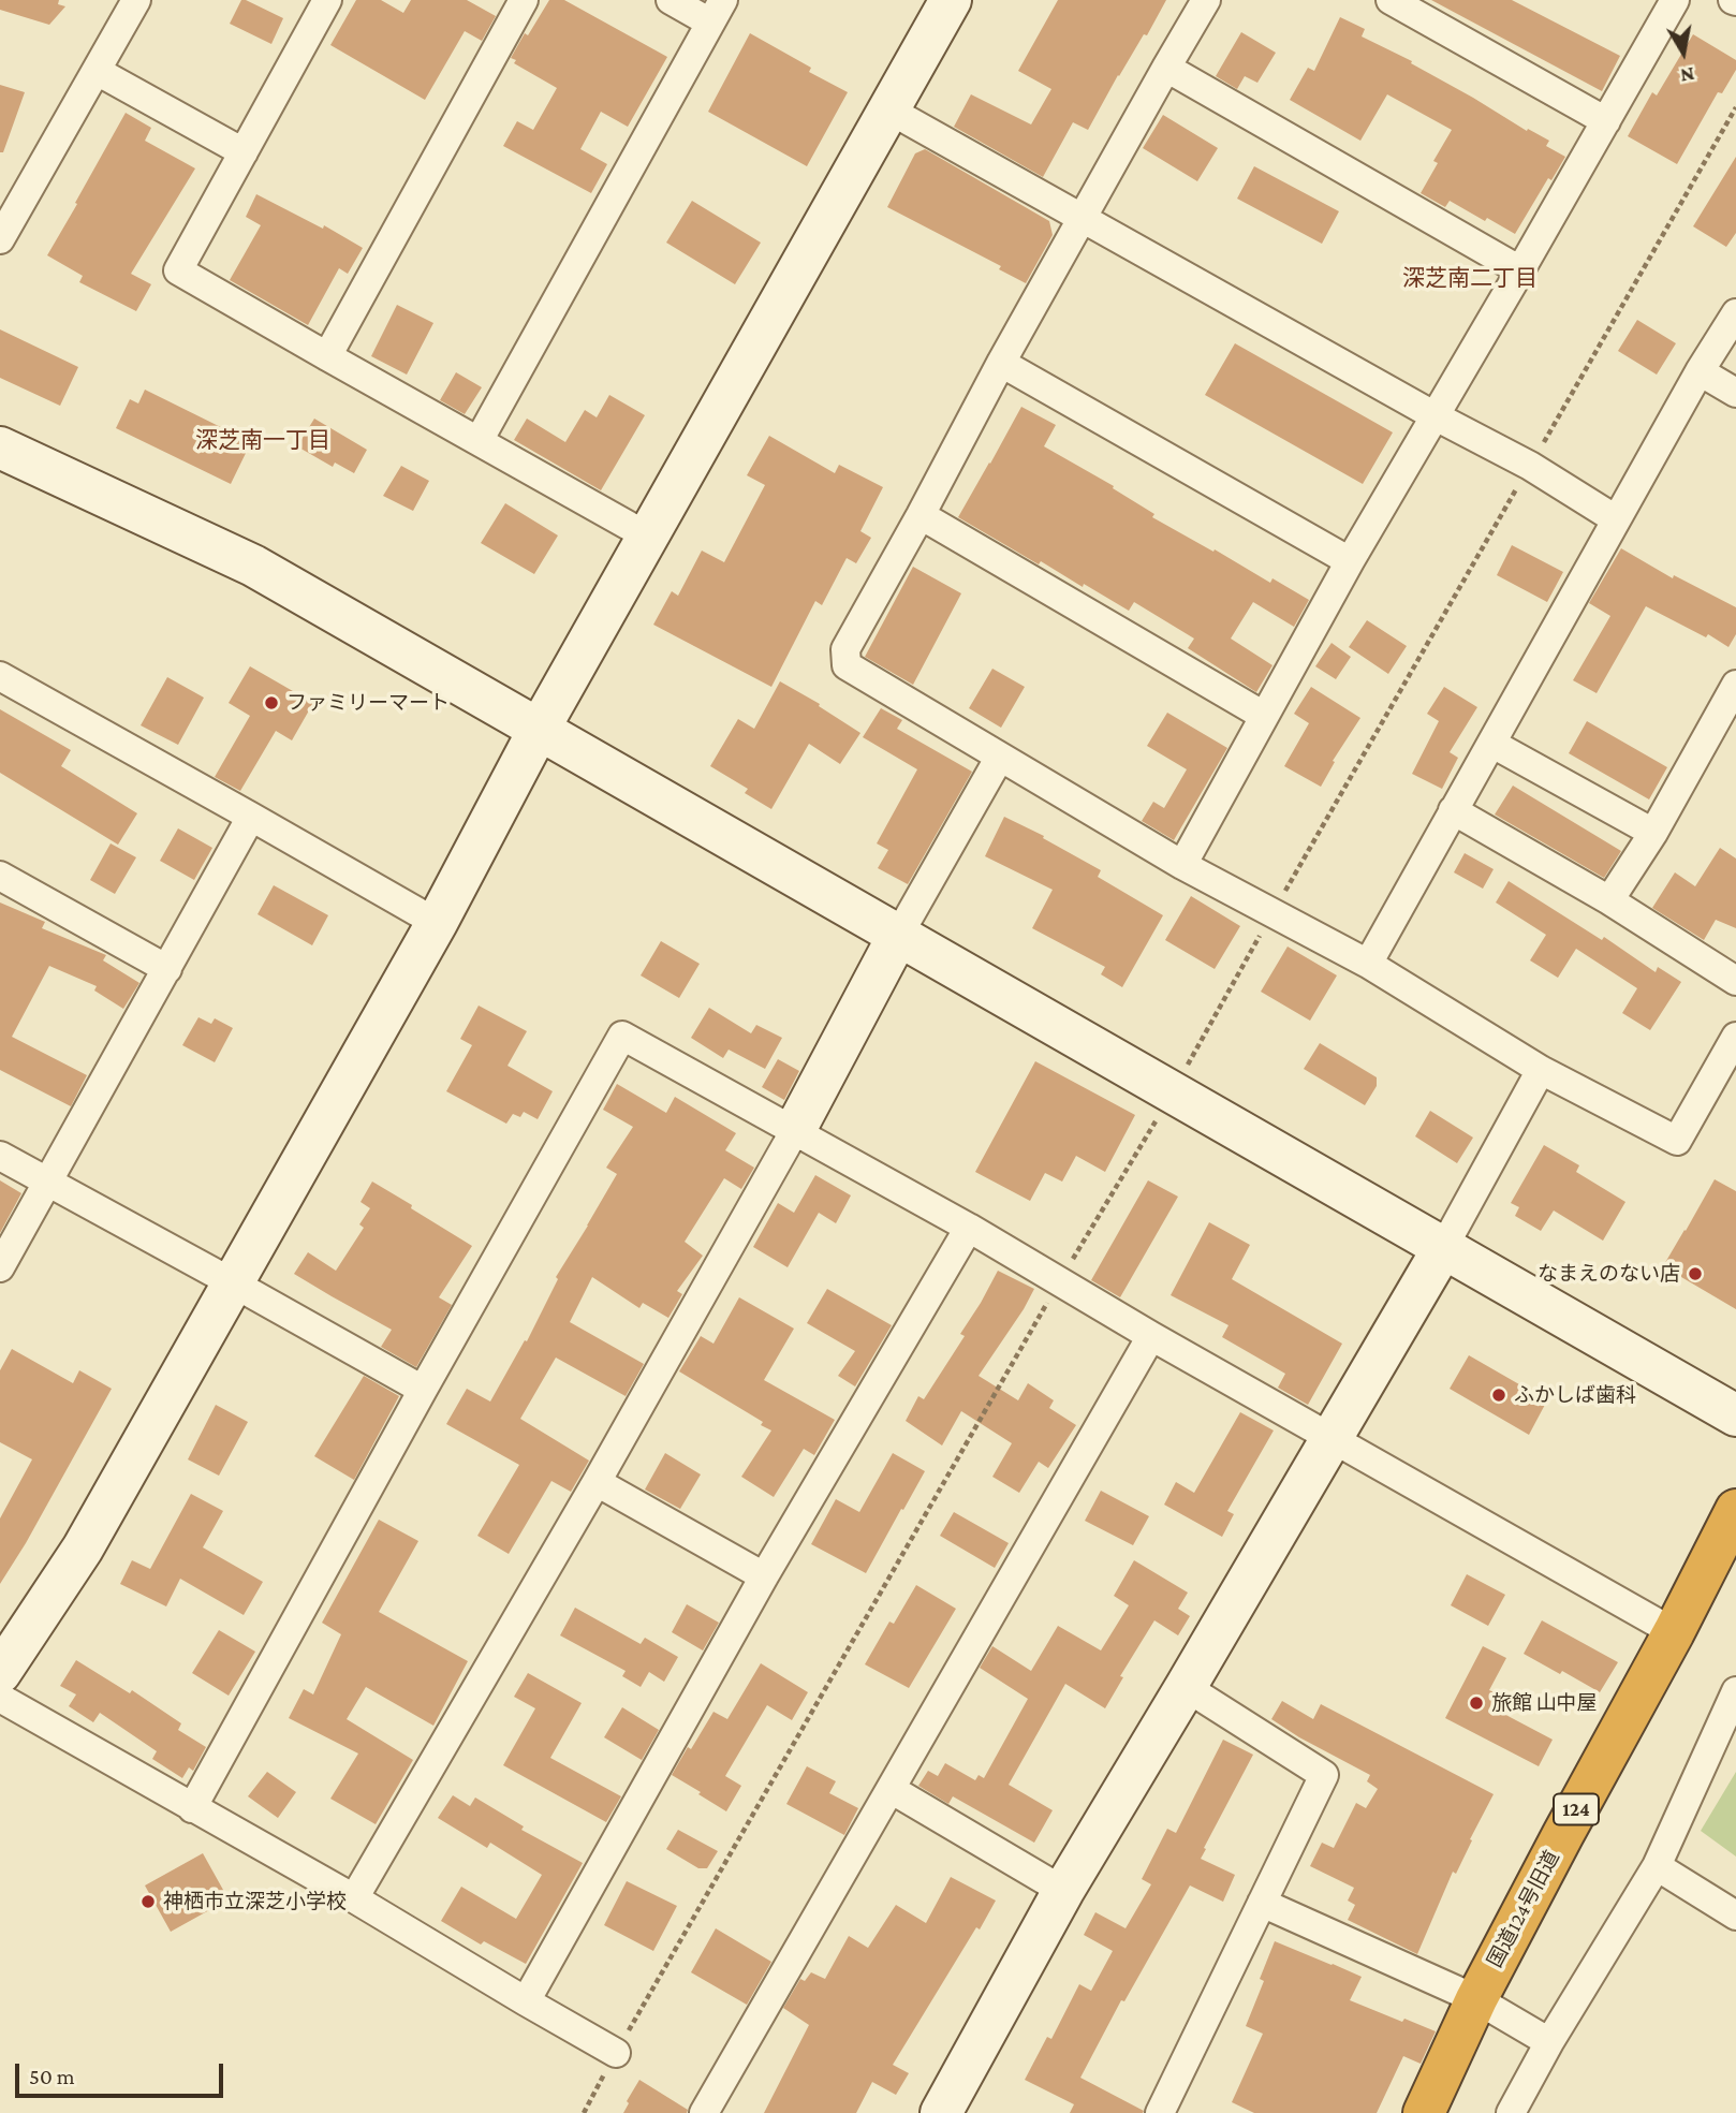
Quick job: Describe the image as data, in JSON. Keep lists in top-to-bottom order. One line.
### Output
{"streets":{"highway":["124","国道124号旧道"]},"districts":["深芝南二丁目","深芝南一丁目"],"places":["ファミリーマート","なまえのない店","ふかしば歯科","旅館 山中屋","神栖市立深芝小学校"],"scale_bar":"50 m","north":"bottom"}
